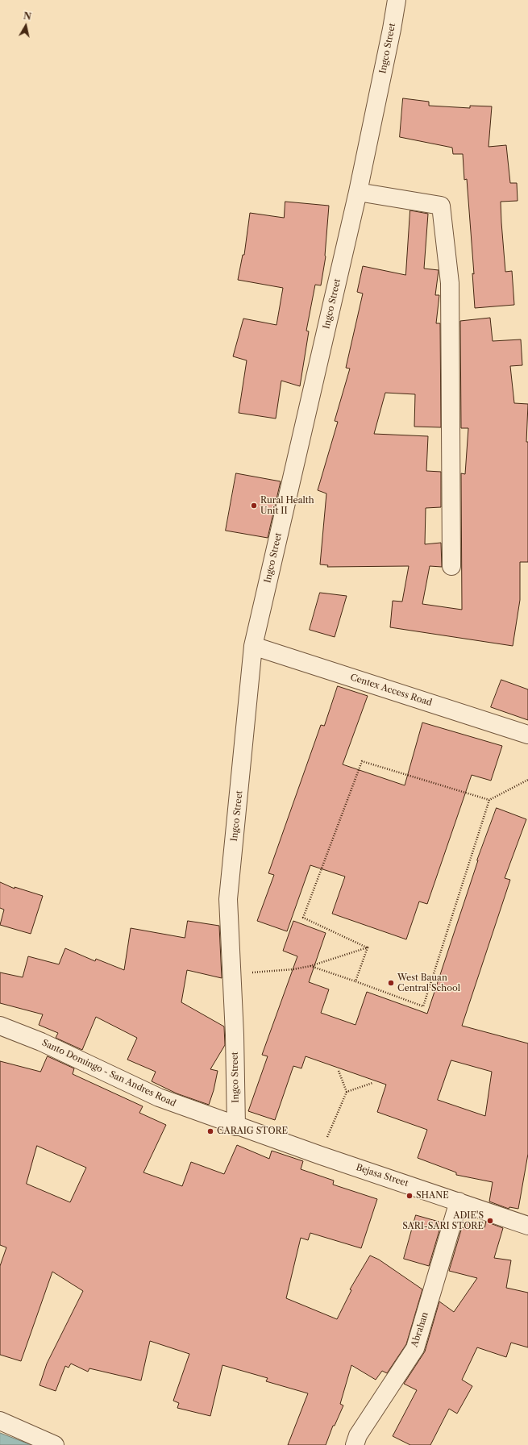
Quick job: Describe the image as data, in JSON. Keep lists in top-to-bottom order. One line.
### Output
{"streets":{"street":["Ingco Street","Centex Access Road","Santo Domingo - San Andres Road","Bejasa Street","Abrahan"]},"crossings":[["Ingco Street","Centex Access Road"],["Ingco Street","Santo Domingo - San Andres Road"],["Ingco Street","Bejasa Street"],["Santo Domingo - San Andres Road","Bejasa Street"],["Bejasa Street","Abrahan"]],"places":["Rural Health Unit II","West Bauan Central School","CARAIG STORE","SHANE","ADIE'S SARI-SARI STORE"],"north":"top"}
